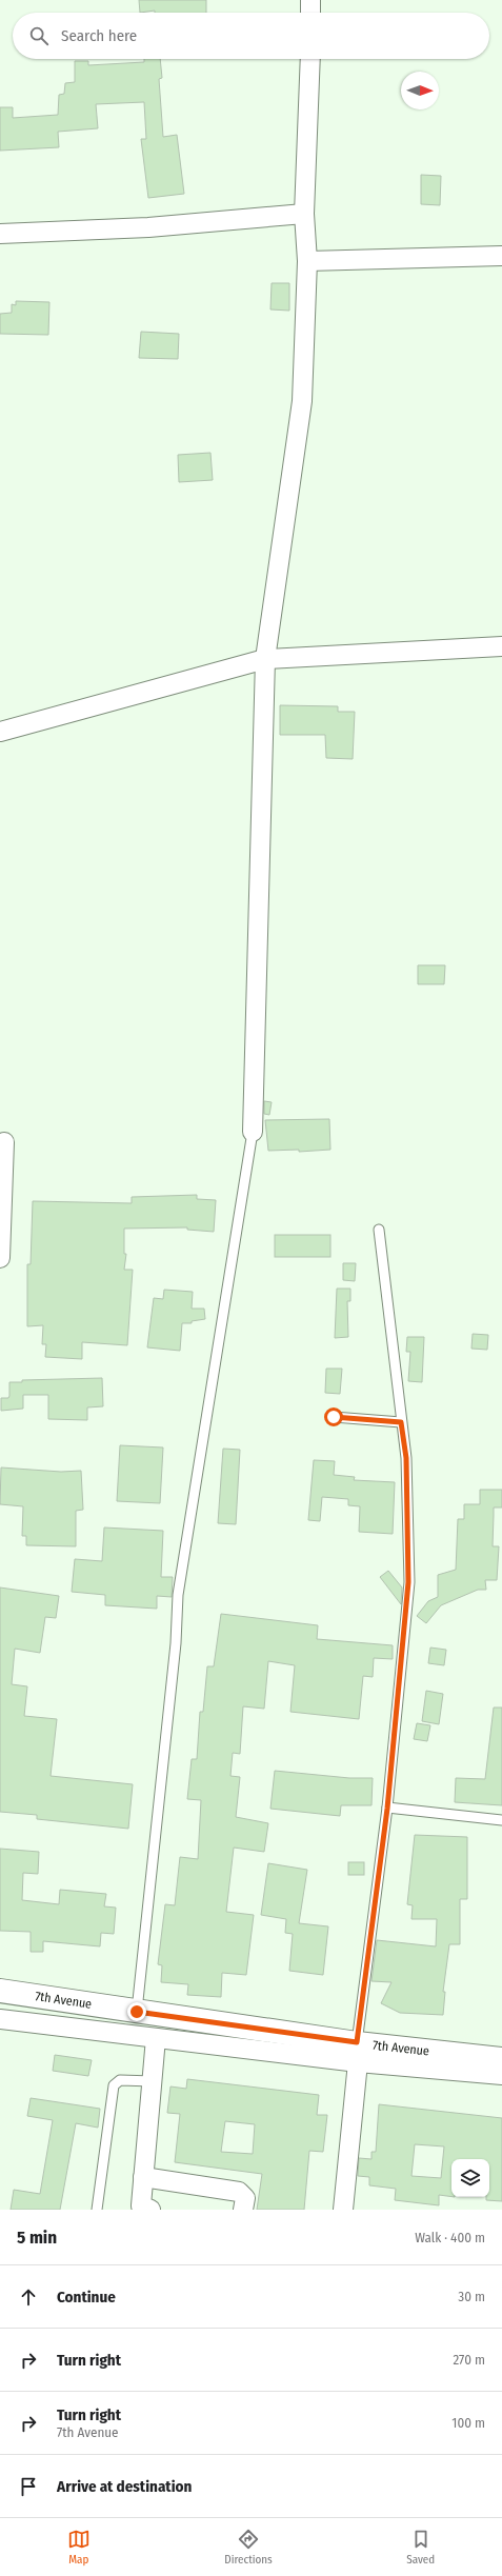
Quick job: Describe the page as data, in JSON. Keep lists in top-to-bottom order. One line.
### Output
{"streets":{"main road":["7th Avenue"]},"north":"right","page":{"search":"Search here","heading":["5 min","Walk · 400 m"],"list":[["Continue","30 m"],["Turn right","270 m"],["Turn right","7th Avenue","100 m"],"Arrive at destination"],"nav":["Map","Directions","Saved"]}}
